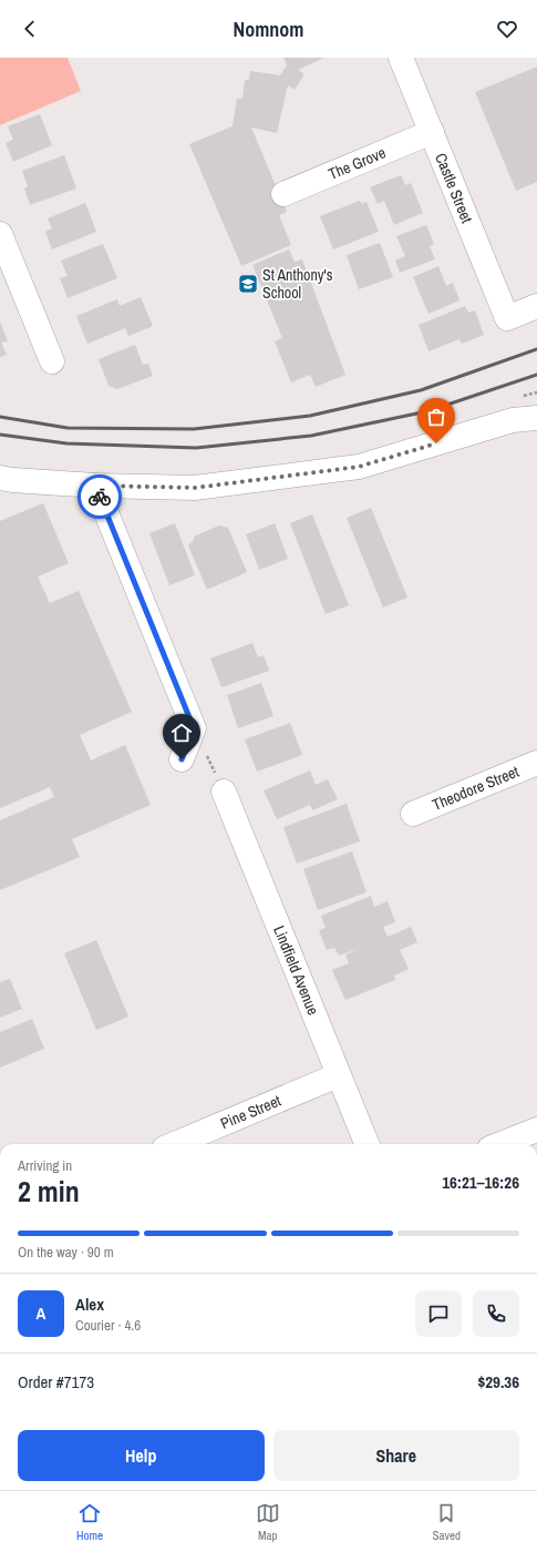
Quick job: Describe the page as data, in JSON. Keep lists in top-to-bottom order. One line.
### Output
{"streets":{"street":["The Grove","Castle Street","Theodore Street","Lindfield Avenue","Pine Street"]},"crossings":[["The Grove","Castle Street"],["Lindfield Avenue","Pine Street"]],"places":{"school or university":["St Anthony's School"]},"page":{"header":"Nomnom","heading":["2 min","Arriving in","16:21–16:26"],"panel":["Alex","Courier · 4.6","Order #7173","$29.36"],"bar":"On the way · 90 m","round":"A","buttons":["Help","Share"],"tabs":["Home","Map","Saved"]}}
